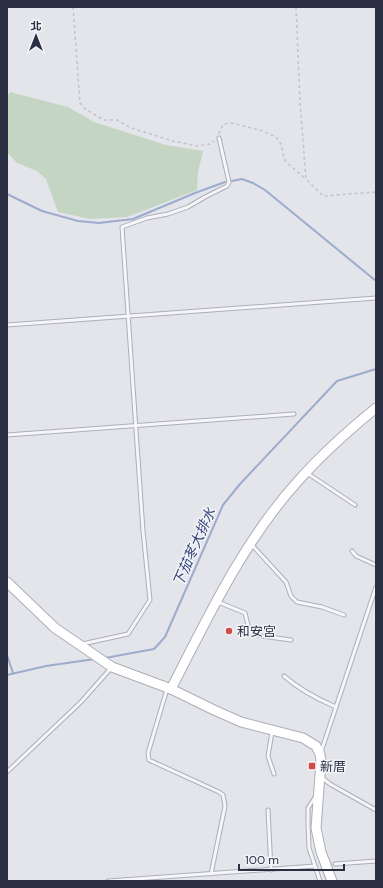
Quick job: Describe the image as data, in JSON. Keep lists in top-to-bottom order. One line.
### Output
{"water":["下茄苳大排水"],"places":{"other":["和安宮"],"transit":["新厝"]},"scale_bar":"100 m","north":"top"}
